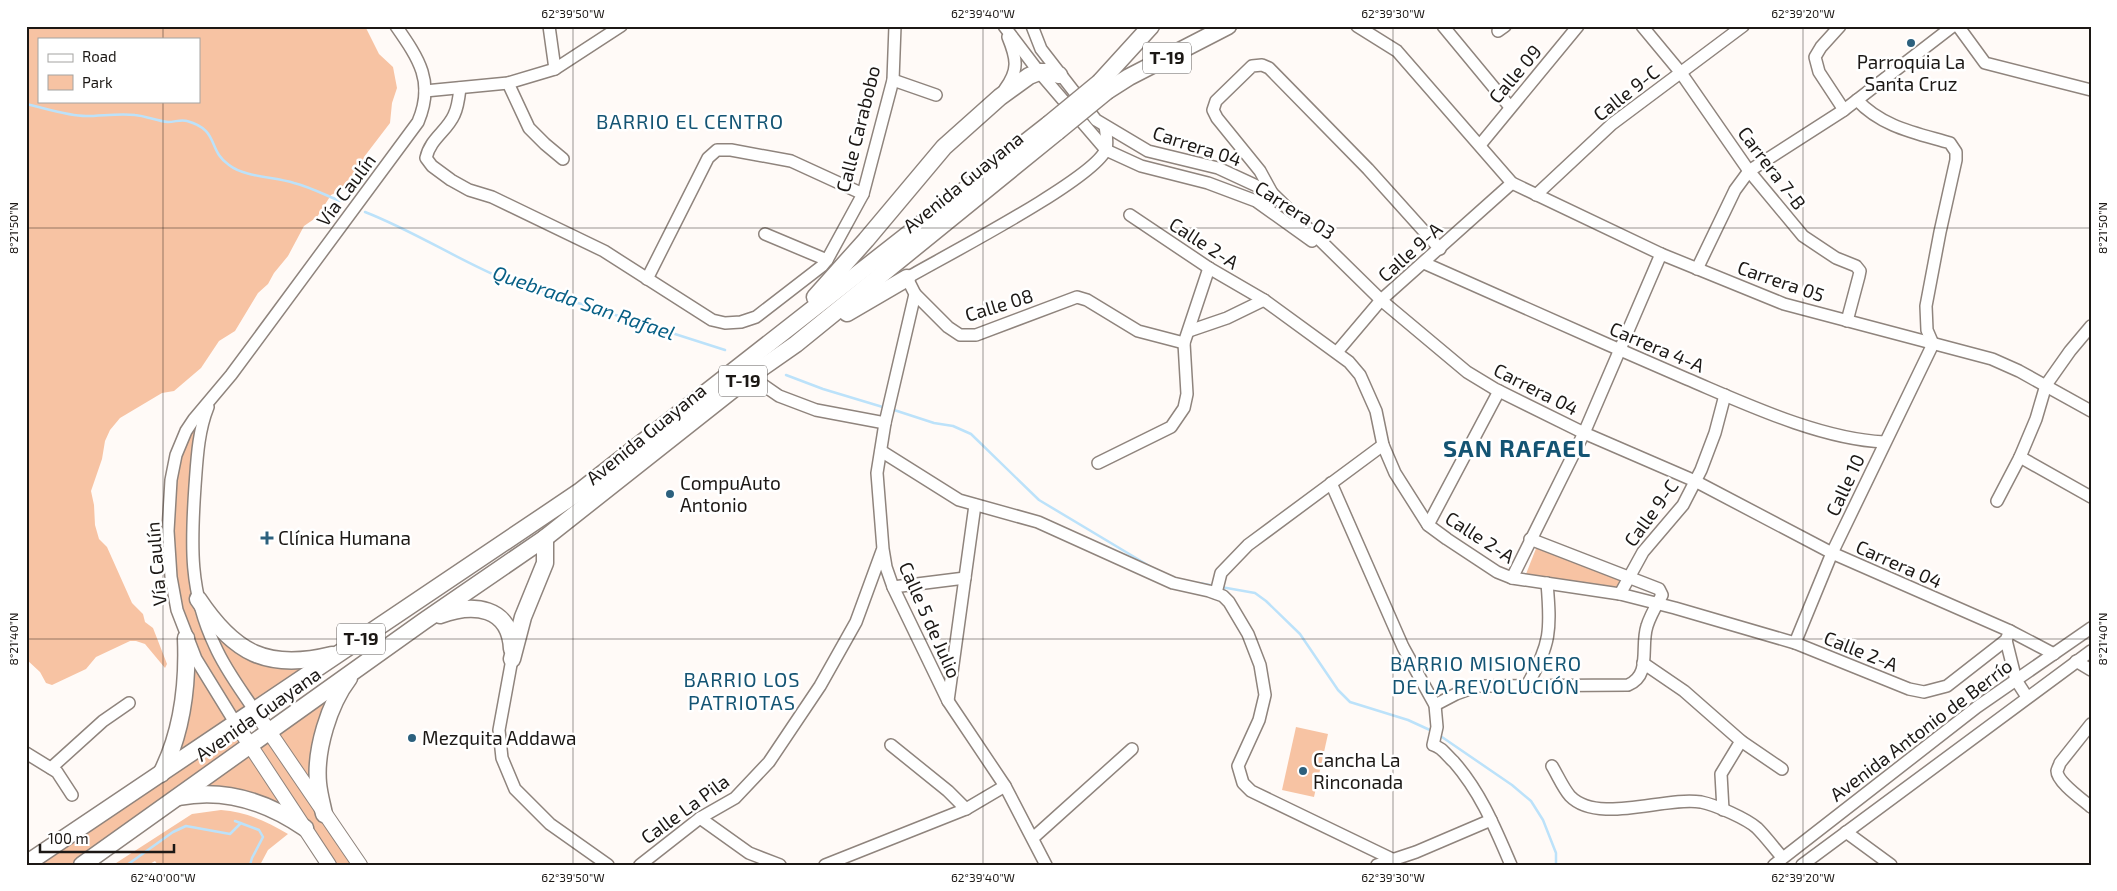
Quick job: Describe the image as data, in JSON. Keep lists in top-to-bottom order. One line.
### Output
{"streets":{"highway":["T-19","Avenida Guayana"],"street":["Calle 09","Calle 9-C","Calle Carabobo","Carrera 04","Carrera 7-B","Vía Caulín","Carrera 03","Calle 2-A","Calle 9-A","Carrera 05","Calle 08","Carrera 4-A","Calle 10","Calle 5 de Julio","Avenida Antonio de Berrío","Calle La Pila"]},"crossings":[["Calle 09","Carrera 05"],["Calle 9-C","Carrera 04"],["Calle 9-C","Carrera 7-B"],["Calle 9-C","Calle 2-A"],["Calle 9-C","Carrera 05"],["Calle 9-C","Carrera 4-A"],["Carrera 04","Carrera 03"],["Carrera 04","Calle 2-A"],["Carrera 04","Calle 9-A"],["Carrera 04","Calle 10"],["Carrera 04","Avenida Antonio de Berrío"],["Carrera 7-B","Carrera 05"],["Avenida Guayana","Vía Caulín"],["Calle 2-A","Calle 9-A"],["Calle 2-A","Calle 10"],["Calle 9-A","Carrera 05"],["Calle 9-A","Carrera 4-A"],["Carrera 05","Calle 10"],["Calle 08","Calle 5 de Julio"],["Carrera 4-A","Calle 10"],["Calle 5 de Julio","Calle La Pila"]],"districts":["BARRIO EL CENTRO","SAN RAFAEL","BARRIO MISIONERO DE LA REVOLUCIÓN","BARRIO LOS PATRIOTAS"],"water":["Quebrada San Rafael"],"places":{"other":["Parroquia La Santa Cruz","CompuAuto Antonio","Mezquita Addawa","Cancha La Rinconada"],"health":["Clínica Humana"]},"legend":["Road","Park"],"scale_bar":"100 m","coordinates":["62°39'50\"W","62°39'40\"W","62°39'30\"W","62°39'20\"W","8°21'50\"N","8°21'40\"N","62°40'00\"W"]}
